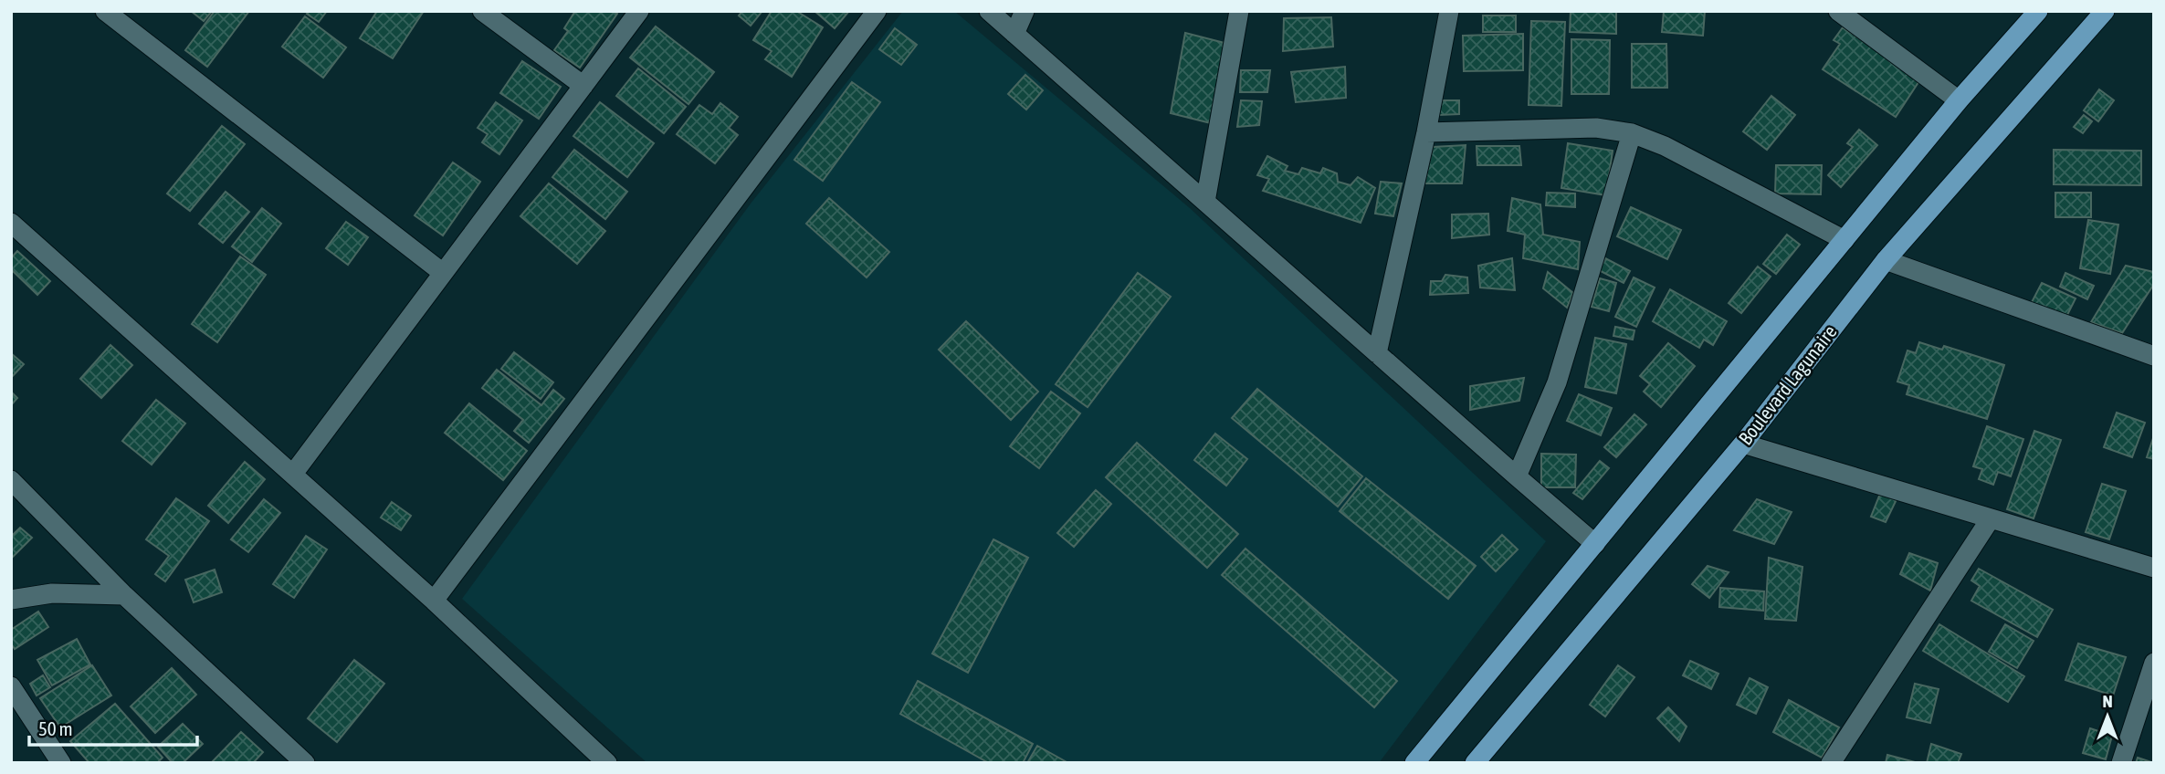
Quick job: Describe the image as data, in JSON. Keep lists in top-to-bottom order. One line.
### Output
{"streets":{"main road":["Boulevard Lagunaire"]},"scale_bar":"50 m","north":"top"}
